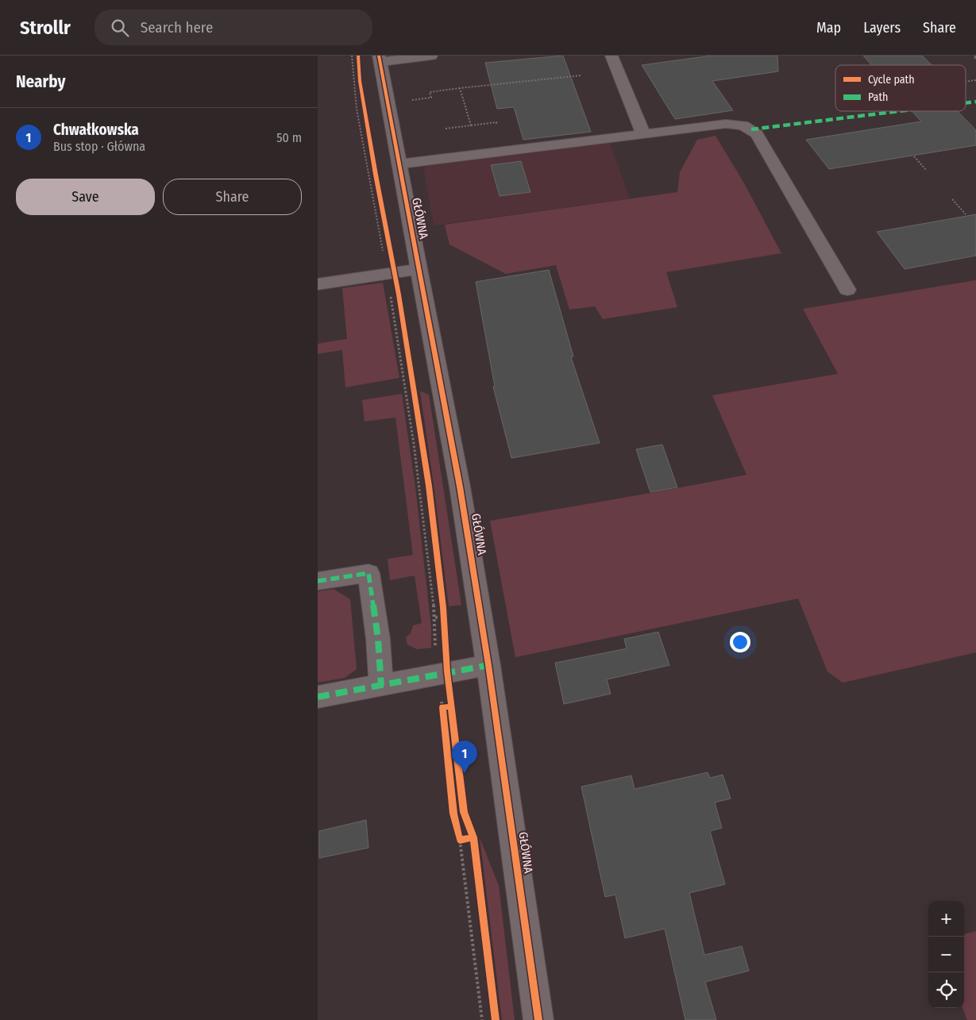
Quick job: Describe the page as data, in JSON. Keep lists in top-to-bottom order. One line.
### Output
{"streets":{"street":["GŁÓWNA"]},"legend":["Cycle path","Path"],"page":{"header":"Strollr","search":"Search here","nav":["Map","Layers","Share"],"heading":"Nearby","list":[{"mark":"1","name":"Chwałkowska","note":"Bus stop · Główna","value":"50 m"}],"buttons":["Save","Share"],"pins":"1","map_buttons":["+","−"]}}
